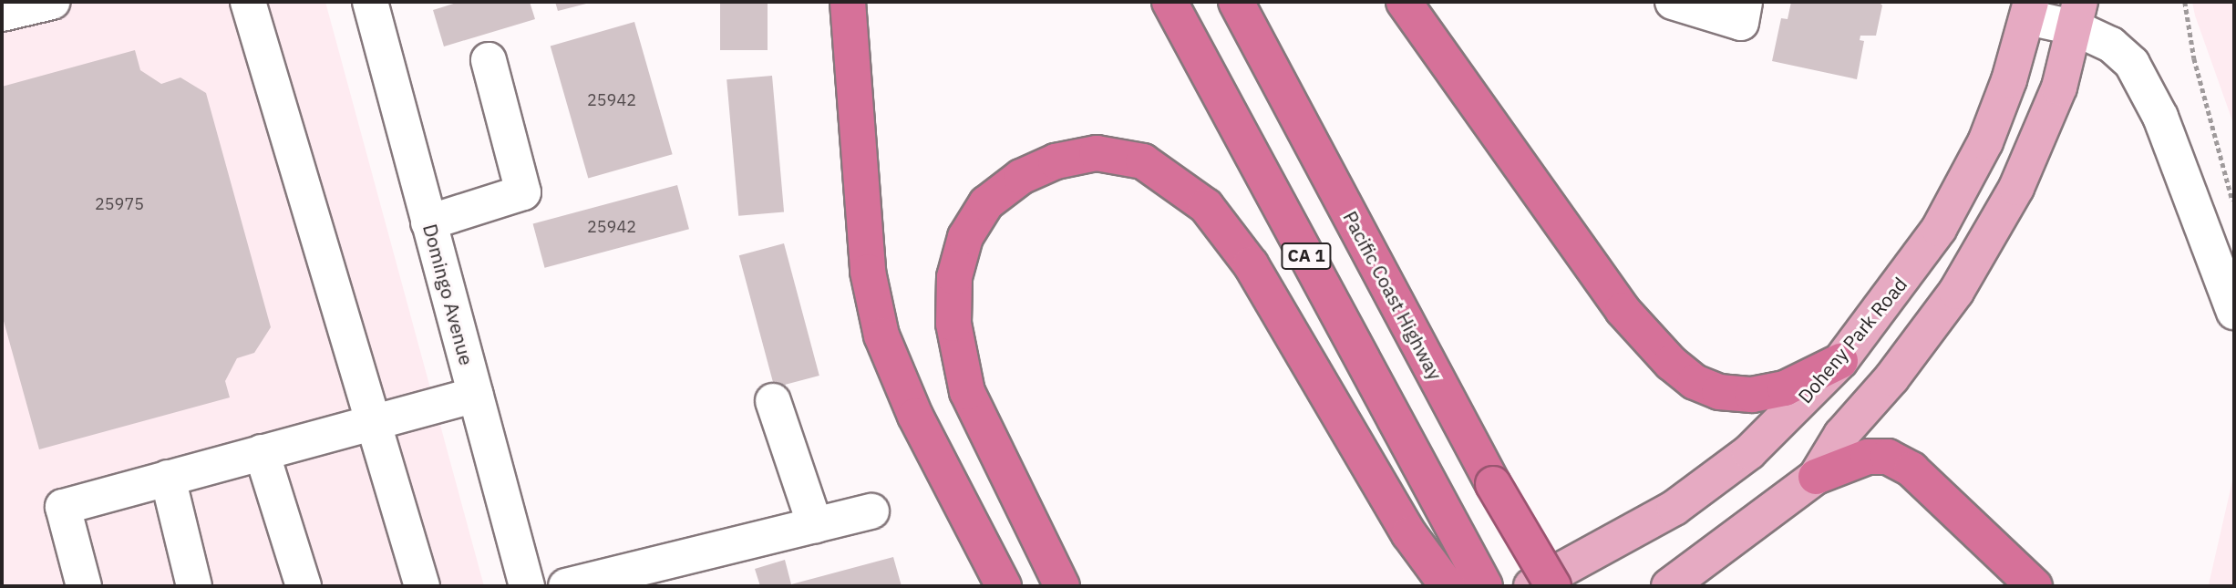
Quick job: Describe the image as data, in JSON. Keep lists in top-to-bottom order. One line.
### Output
{"streets":{"highway":["CA 1","Pacific Coast Highway"],"main road":["Doheny Park Road"],"street":["Domingo Avenue"]},"house_numbers":["25942","25975","25942"]}
